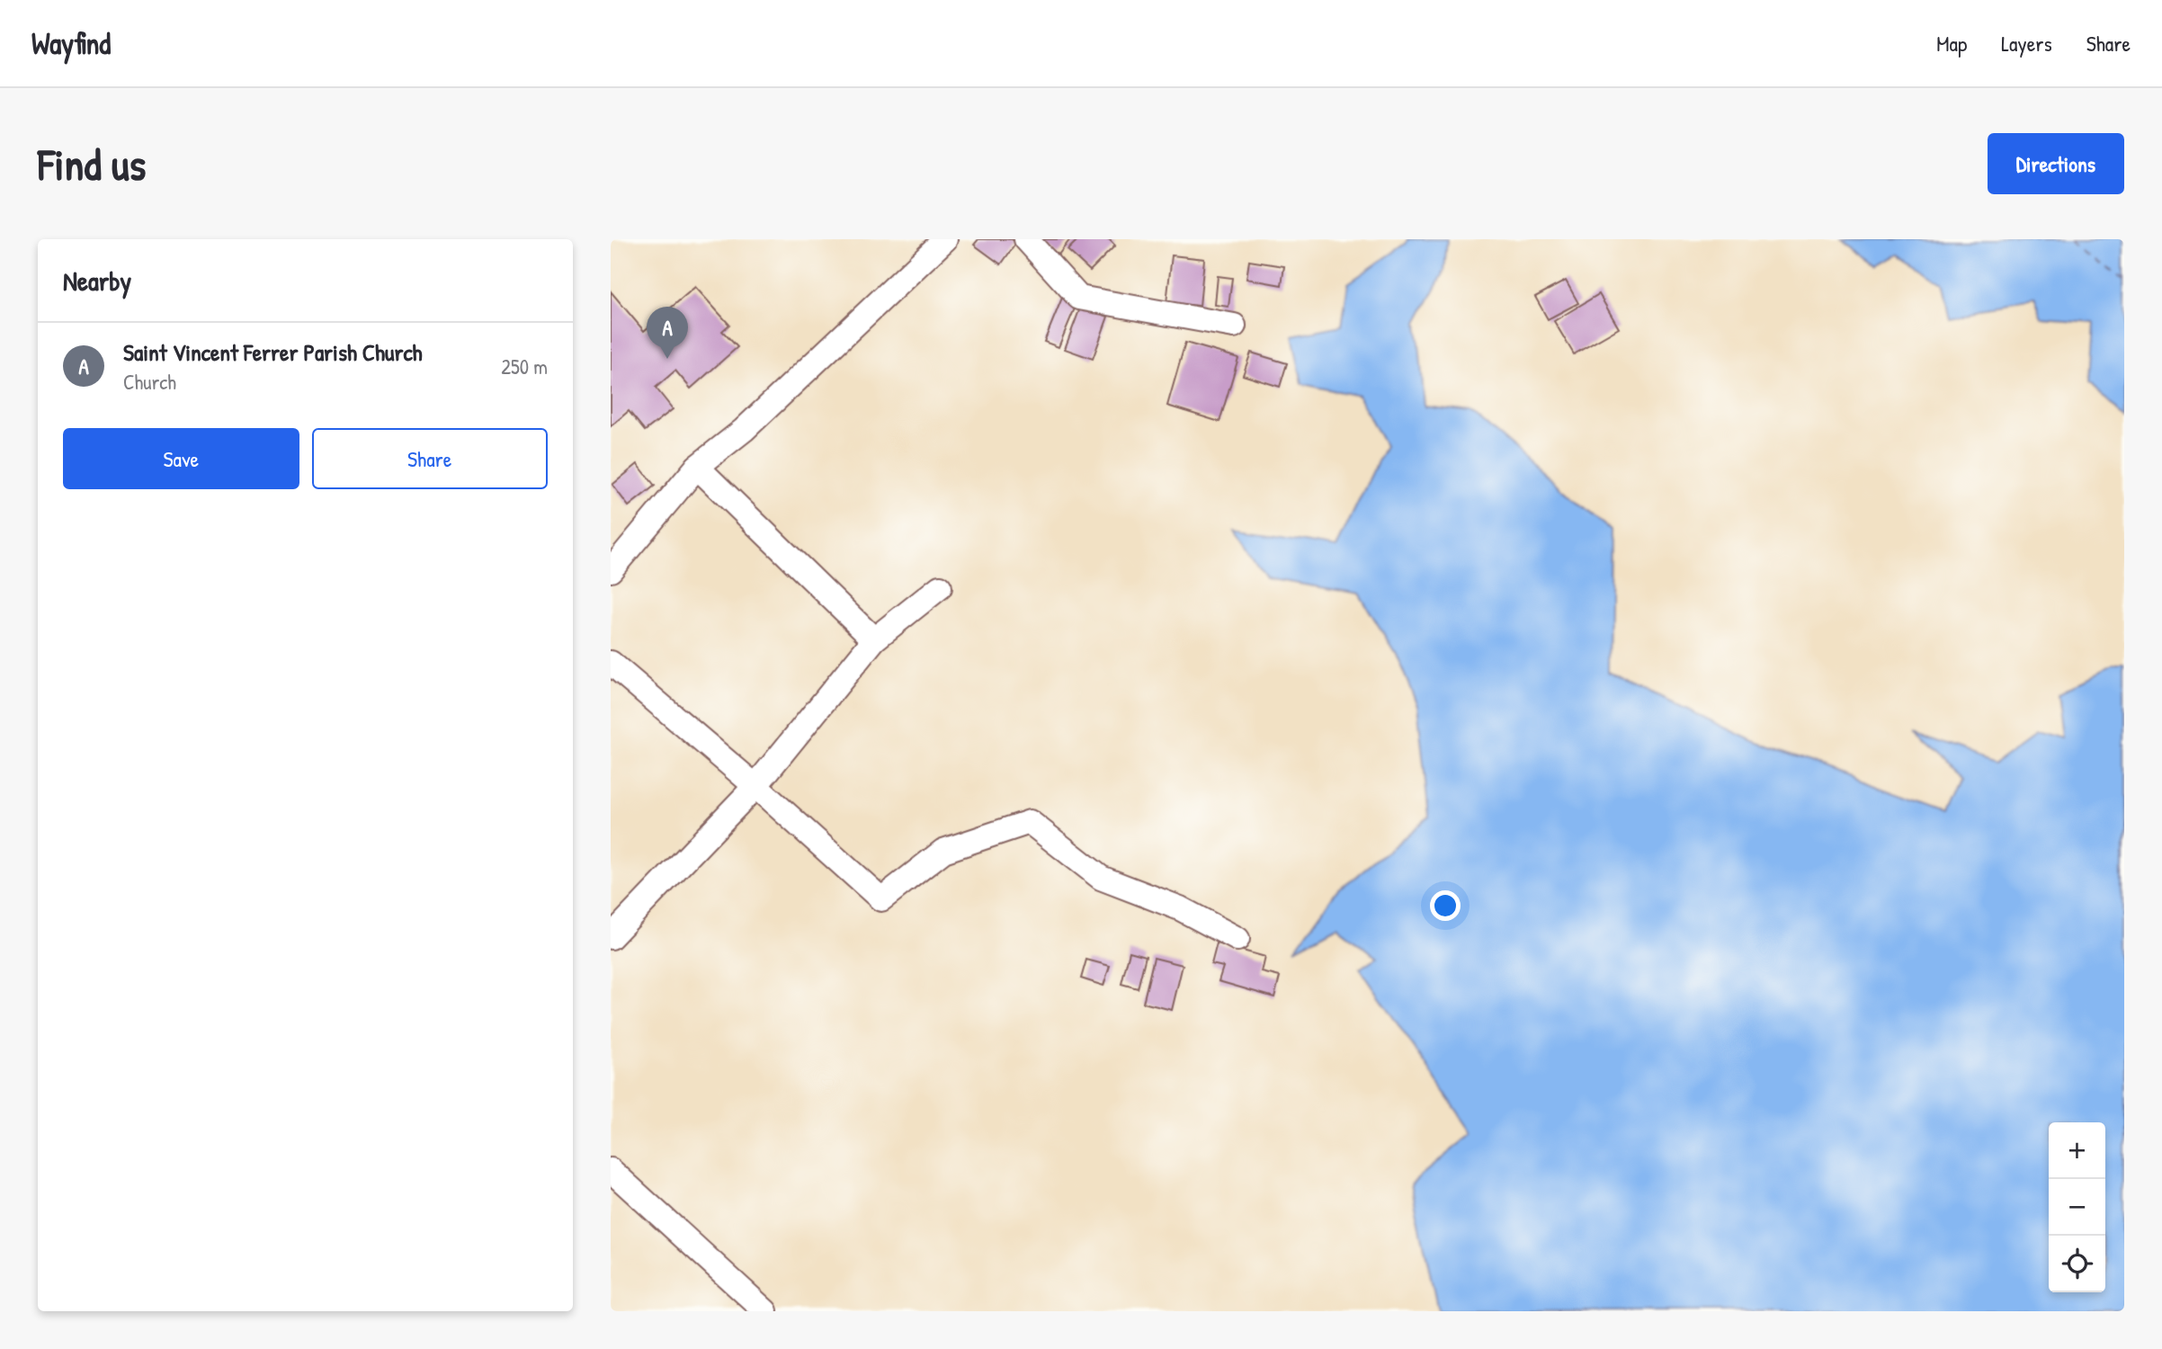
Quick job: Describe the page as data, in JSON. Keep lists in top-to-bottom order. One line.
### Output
{"page":{"header":"Wayfind","nav":["Map","Layers","Share"],"buttons":["Directions",["Save","Share"]],"title":"Find us","heading":"Nearby","pins":"A","list":[{"mark":"A","name":"Saint Vincent Ferrer Parish Church","note":"Church","value":"250 m"}],"map_buttons":["+","−"]}}
